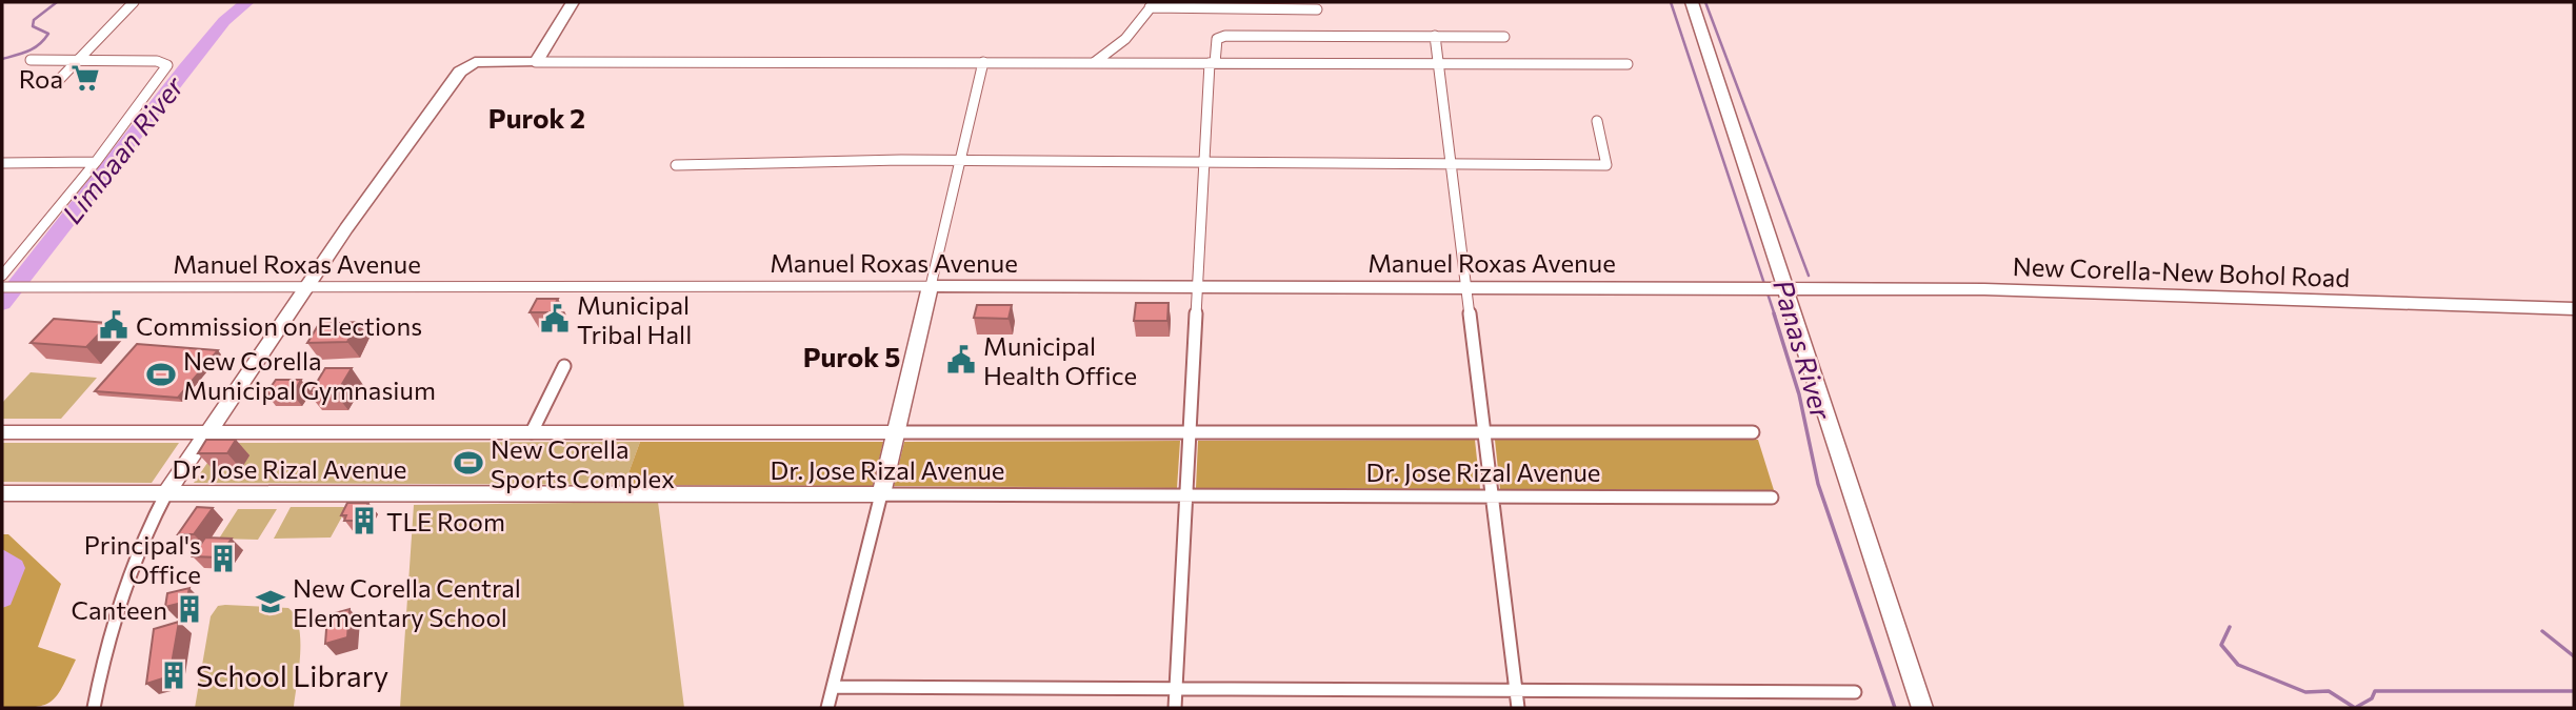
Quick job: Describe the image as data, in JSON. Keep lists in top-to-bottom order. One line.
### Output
{"streets":{"main road":["Manuel Roxas Avenue","New Corella-New Bohol Road","Dr. Jose Rizal Avenue"]},"crossings":[["Manuel Roxas Avenue","New Corella-New Bohol Road"]],"districts":["Purok 2","Purok 5"],"water":["Limbaan River","Panas River"],"places":{"supermarket":["Roa"],"public building":["Municipal Tribal Hall","Commission on Elections","Municipal Health Office"],"sports":["New Corella Municipal Gymnasium","New Corella Sports Complex"],"building":["TLE Room","Principal's Office","Canteen","School Library"],"school or university":["New Corella Central Elementary School"]}}
